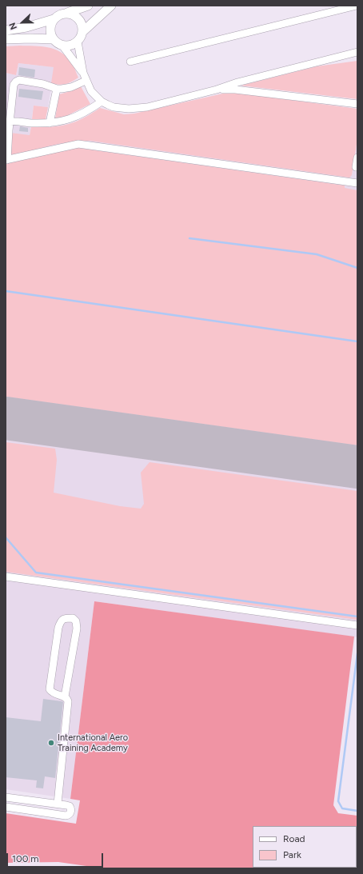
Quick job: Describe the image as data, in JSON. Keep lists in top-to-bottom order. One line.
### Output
{"places":["International Aero Training Academy"],"legend":["Road","Park"],"scale_bar":"100 m","north":"left"}
